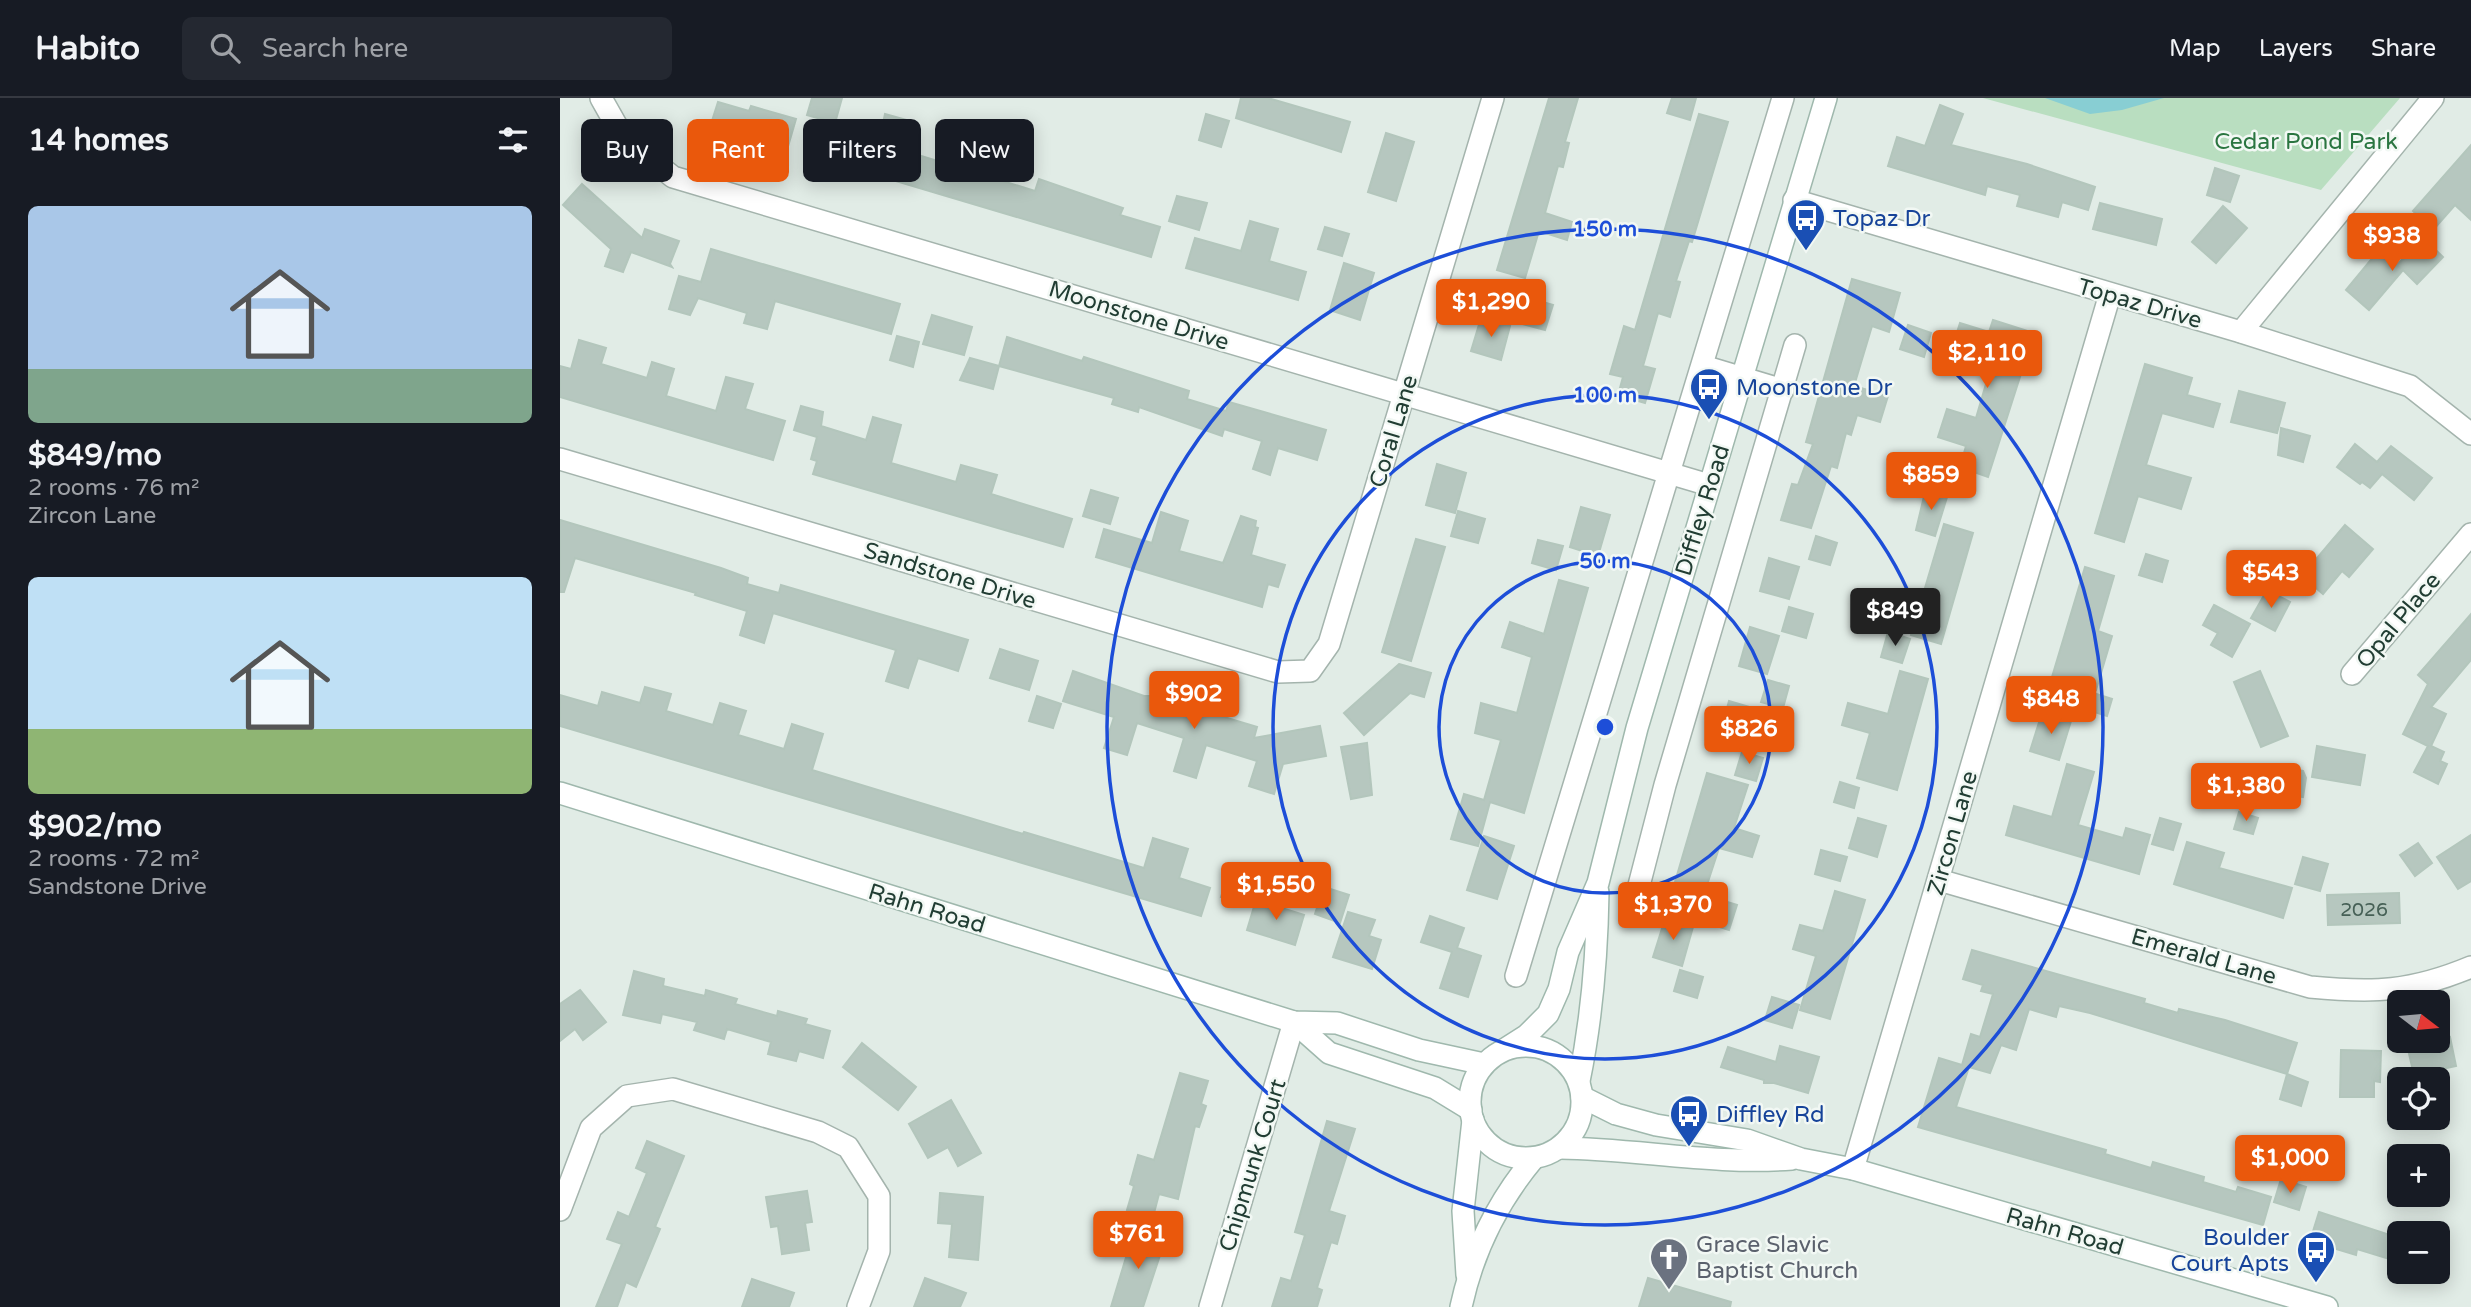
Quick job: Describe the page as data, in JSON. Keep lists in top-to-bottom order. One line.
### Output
{"streets":{"street":["Topaz Drive","Moonstone Drive","Coral Lane","Diffley Road","Sandstone Drive","Opal Place","Zircon Lane","Rahn Road","Emerald Lane","Chipmunk Court"]},"crossings":[["Topaz Drive","Diffley Road"],["Topaz Drive","Zircon Lane"],["Moonstone Drive","Coral Lane"],["Moonstone Drive","Diffley Road"],["Coral Lane","Sandstone Drive"],["Diffley Road","Rahn Road"],["Zircon Lane","Rahn Road"],["Zircon Lane","Emerald Lane"],["Rahn Road","Chipmunk Court"]],"parks":["Cedar Pond Park"],"places":{"bus stop":["Topaz Dr","Moonstone Dr","Diffley Rd","Boulder Court Apts"],"church":["Grace Slavic Baptist Church"]},"house_numbers":["2026"],"north":"right","page":{"header":"Habito","search":"Search here","nav":["Map","Layers","Share"],"heading":"14 homes","chip":["Buy","Rent","Filters","New"],"list":[{"name":"$849/mo","note":"2 rooms · 76 m² · Zircon Lane"},{"name":"$902/mo","note":"2 rooms · 72 m² · Sandstone Drive"}],"price":["$938","$1,290","$2,110","$859","$543","$849","$902","$848","$826","$1,380","$1,550","$1,370","$1,000","$761"],"map_buttons":["+","−"]},"rings":["150 m","100 m","50 m"]}
